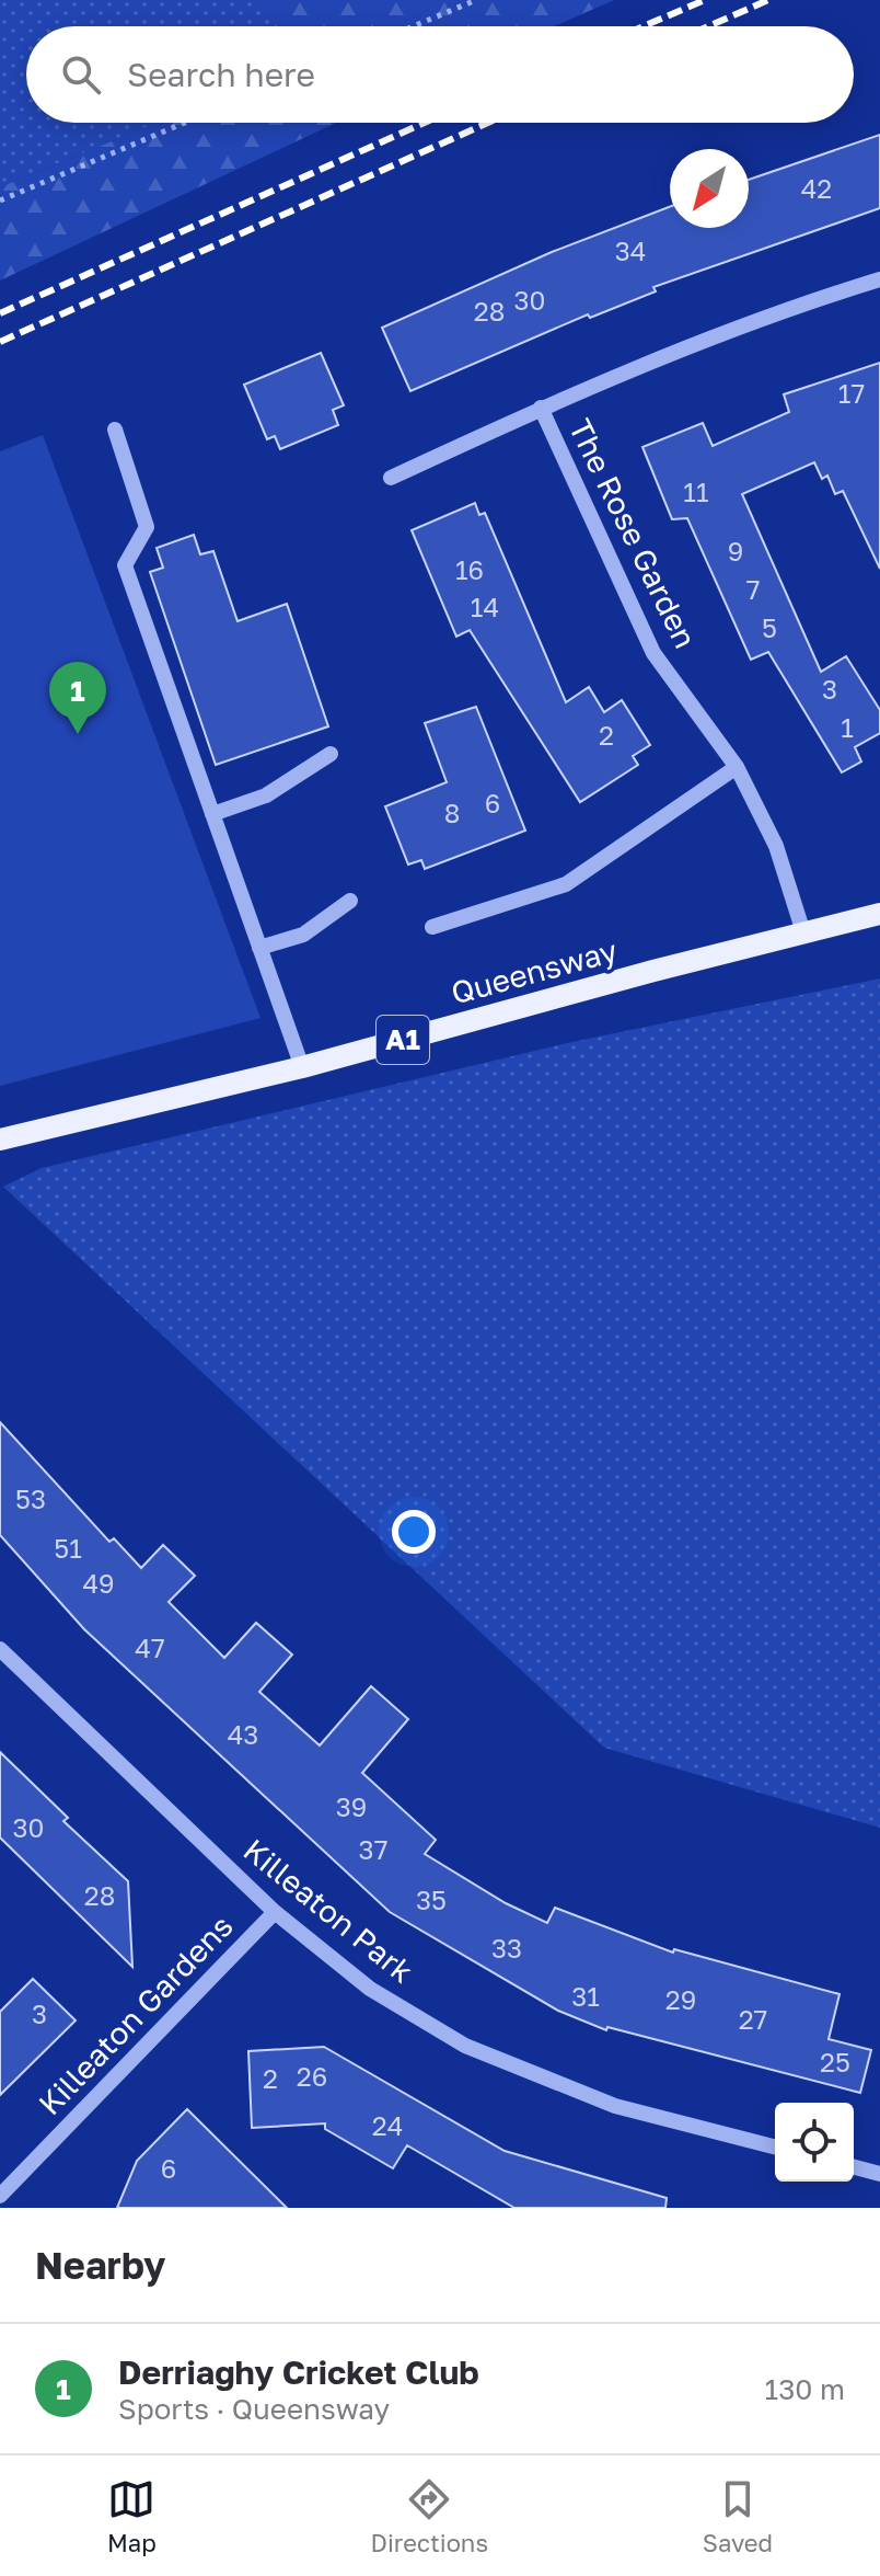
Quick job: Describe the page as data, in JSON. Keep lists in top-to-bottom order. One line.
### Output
{"streets":{"main road":["Queensway","A1"],"street":["The Rose Garden","Killeaton Park","Killeaton Gardens"]},"crossings":[["The Rose Garden","Queensway"],["Killeaton Park","Killeaton Gardens"]],"house_numbers":["42","34","30","28","17","11","9","16","7","14","5","3","1","2","6","8","53","51","49","47","43","39","30","37","28","35","33","31","29","3","27","25","26","2","24","6"],"north":"bottom left","page":{"search":"Search here","pins":"1","heading":"Nearby","list":[{"mark":"1","name":"Derriaghy Cricket Club","note":"Sports · Queensway","value":"130 m"}],"nav":["Map","Directions","Saved"]}}
